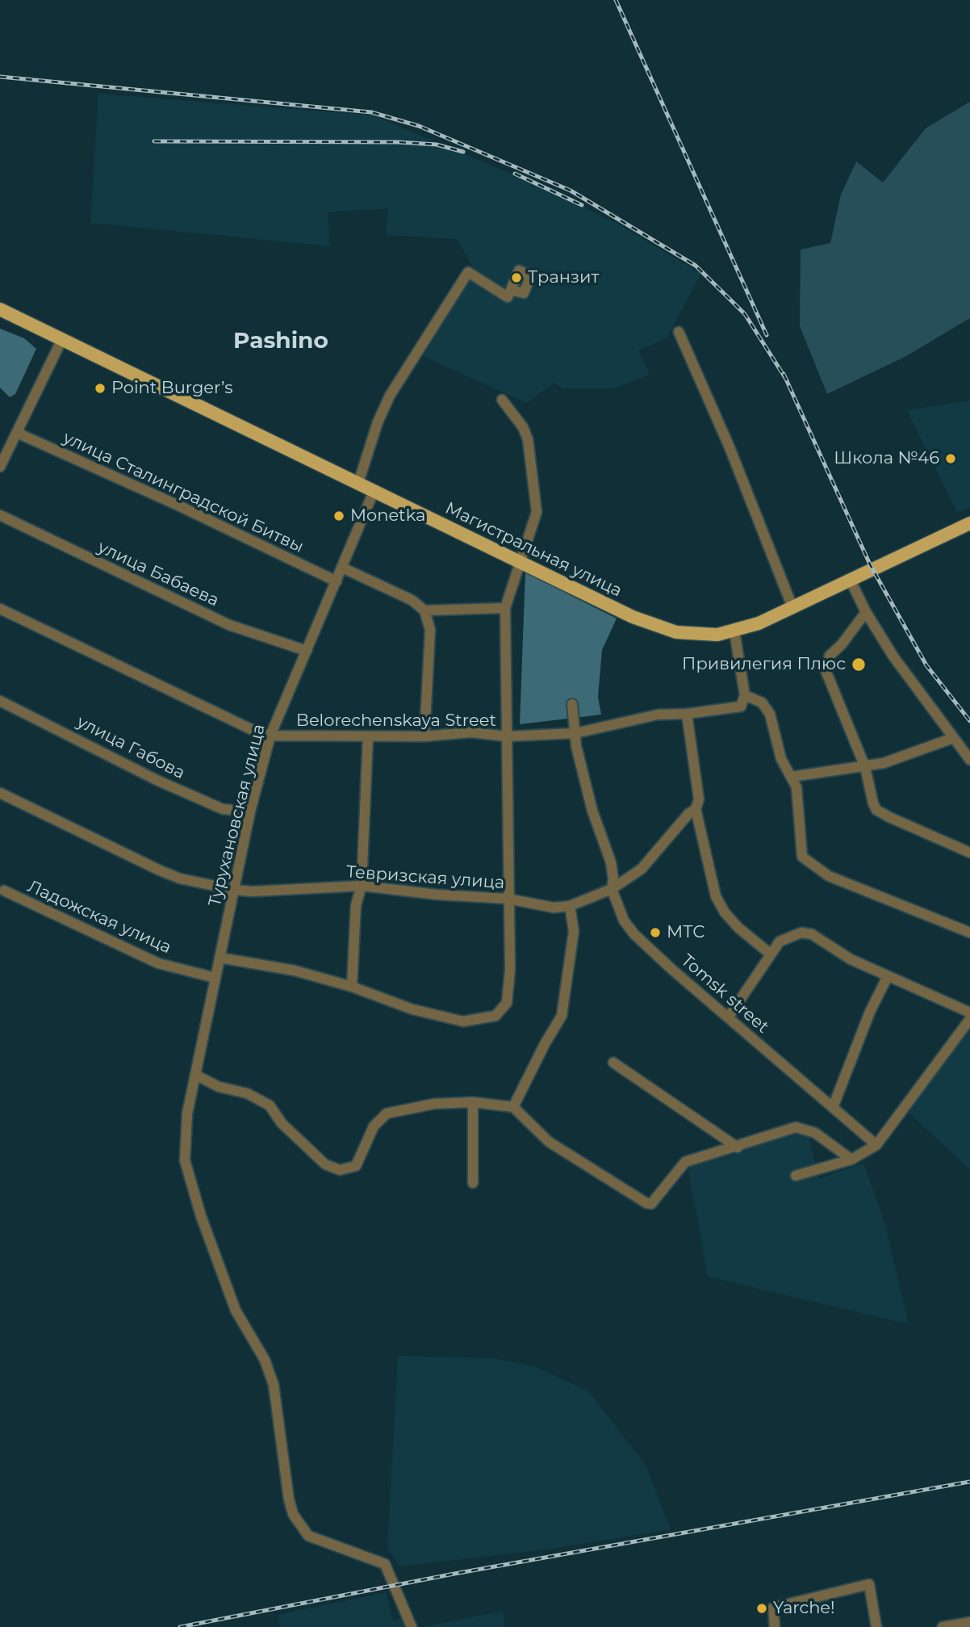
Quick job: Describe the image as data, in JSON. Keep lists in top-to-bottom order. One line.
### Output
{"streets":{"main road":["Магистральная улица"],"street":["улица Сталинградской Битвы","улица Бабаева","Belorechenskaya Street","улица Габова","Турухановская улица","Тевризская улица","Ладожская улица","Tomsk street"]},"crossings":[["улица Сталинградской Битвы","Турухановская улица"],["Магистральная улица","Турухановская улица"],["улица Бабаева","Турухановская улица"],["Belorechenskaya Street","Турухановская улица"],["Belorechenskaya Street","Tomsk street"],["улица Габова","Турухановская улица"],["Турухановская улица","Тевризская улица"],["Турухановская улица","Ладожская улица"],["Тевризская улица","Tomsk street"]],"districts":["Pashino"],"places":["Транзит","Point Burger’s","Школа №46","Monetka","Привилегия Плюс","МТС","Yarche!"]}
